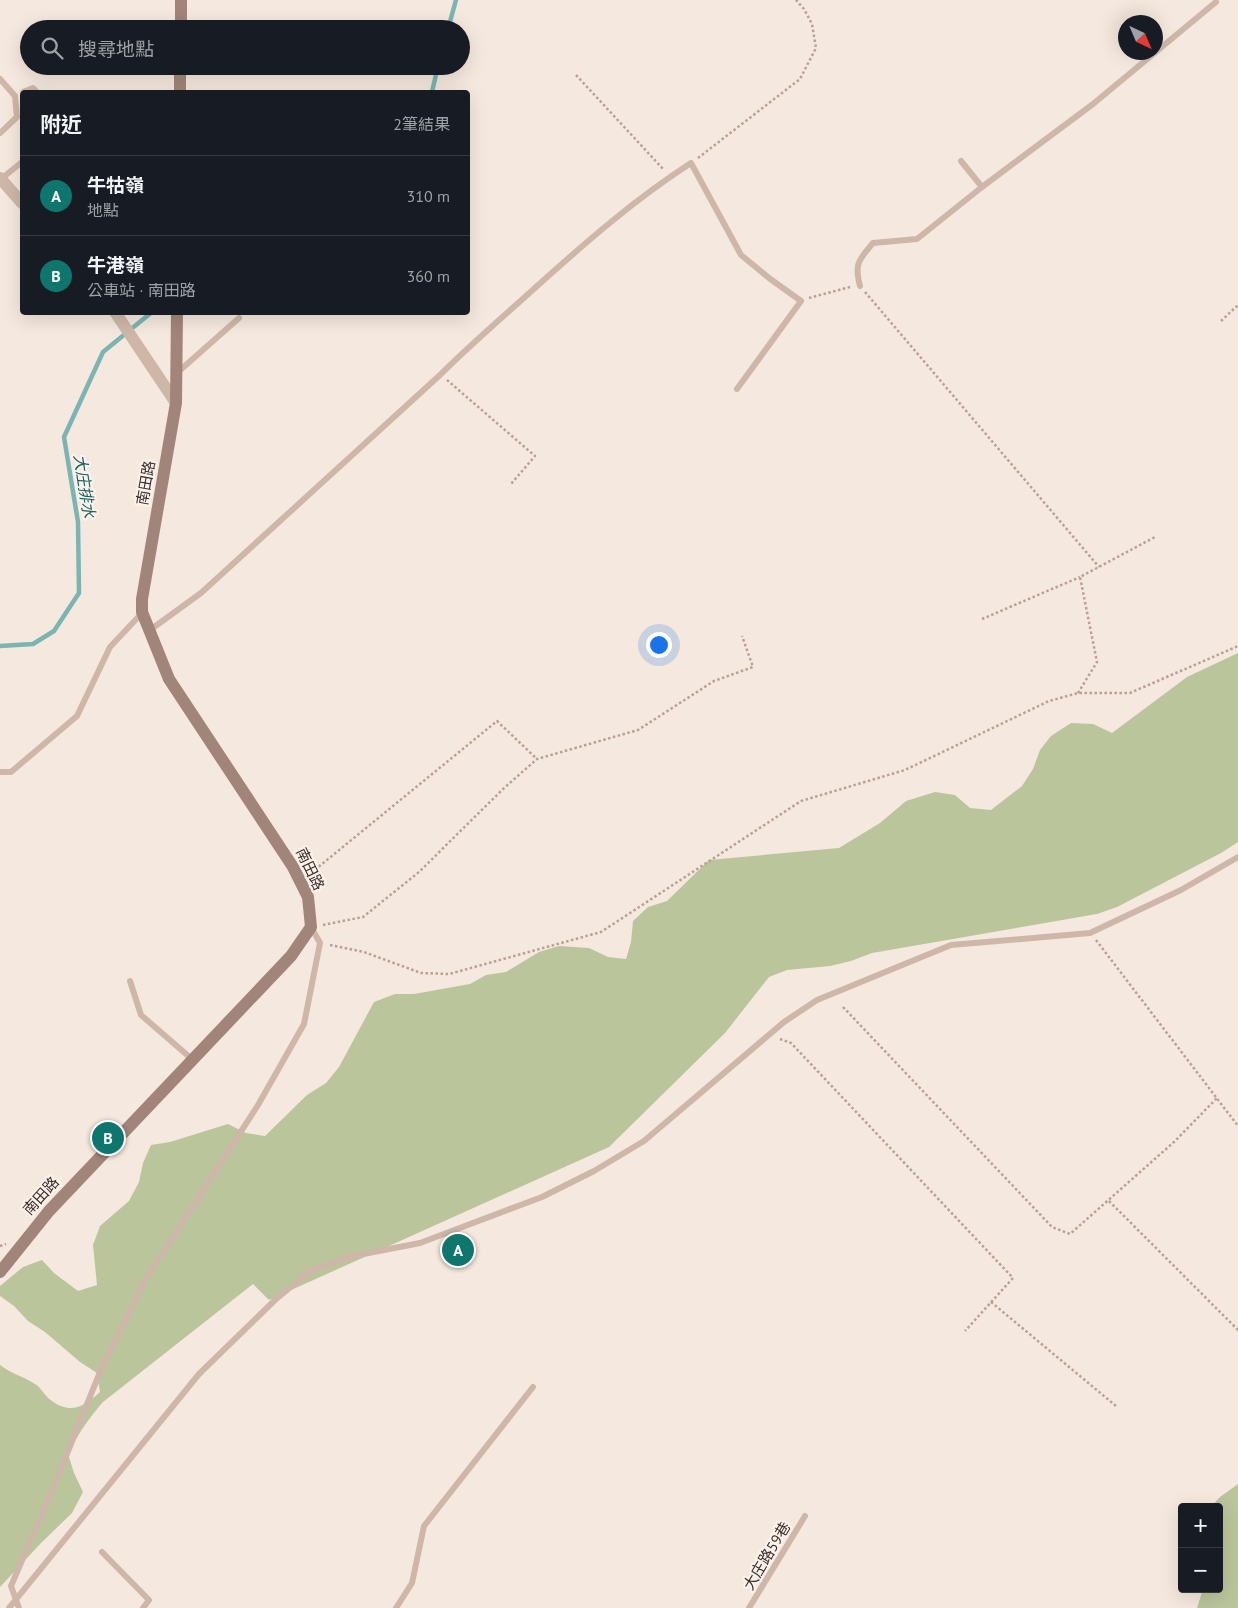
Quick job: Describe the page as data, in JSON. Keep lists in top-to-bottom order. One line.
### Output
{"streets":{"main road":["南田路"],"lane":["大庄路59巷"]},"water":["大庄排水"],"north":"bottom right","page":{"search":"搜尋地點","heading":["附近","2筆結果"],"list":[{"mark":"A","name":"牛牯嶺","note":"地點","value":"310 m"},{"mark":"B","name":"牛港嶺","note":"公車站 · 南田路","value":"360 m"}],"pins":["B","A"],"map_buttons":["+","−"]}}
